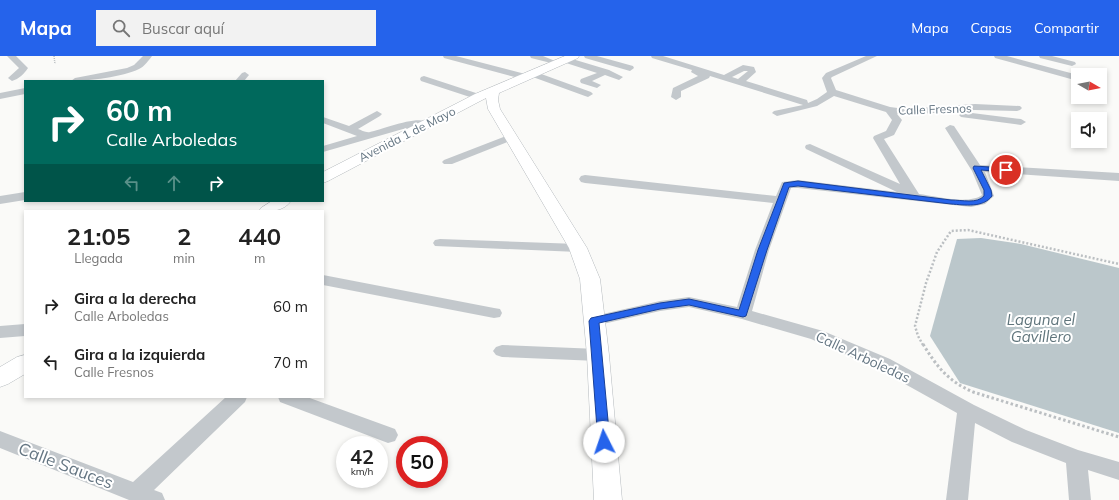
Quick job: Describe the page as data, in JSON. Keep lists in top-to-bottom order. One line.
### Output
{"streets":{"main road":["Avenida 1 de Mayo"],"street":["Calle Fresnos","Calle Arboledas","Calle Sauces"]},"crossings":[["Calle Fresnos","Calle Arboledas"]],"water":["Laguna el Gavillero"],"north":"right","page":{"header":"Mapa","search":"Buscar aquí","nav":["Mapa","Capas","Compartir"],"turn":["60 m","Calle Arboledas"],"eta":["21:05","Llegada","2","min","440","m"],"list":[{"name":"Gira a la derecha","note":"Calle Arboledas","value":"60 m"},{"name":"Gira a la izquierda","note":"Calle Fresnos","value":"70 m"}],"speed":"42 km/h","limit":"50"}}
